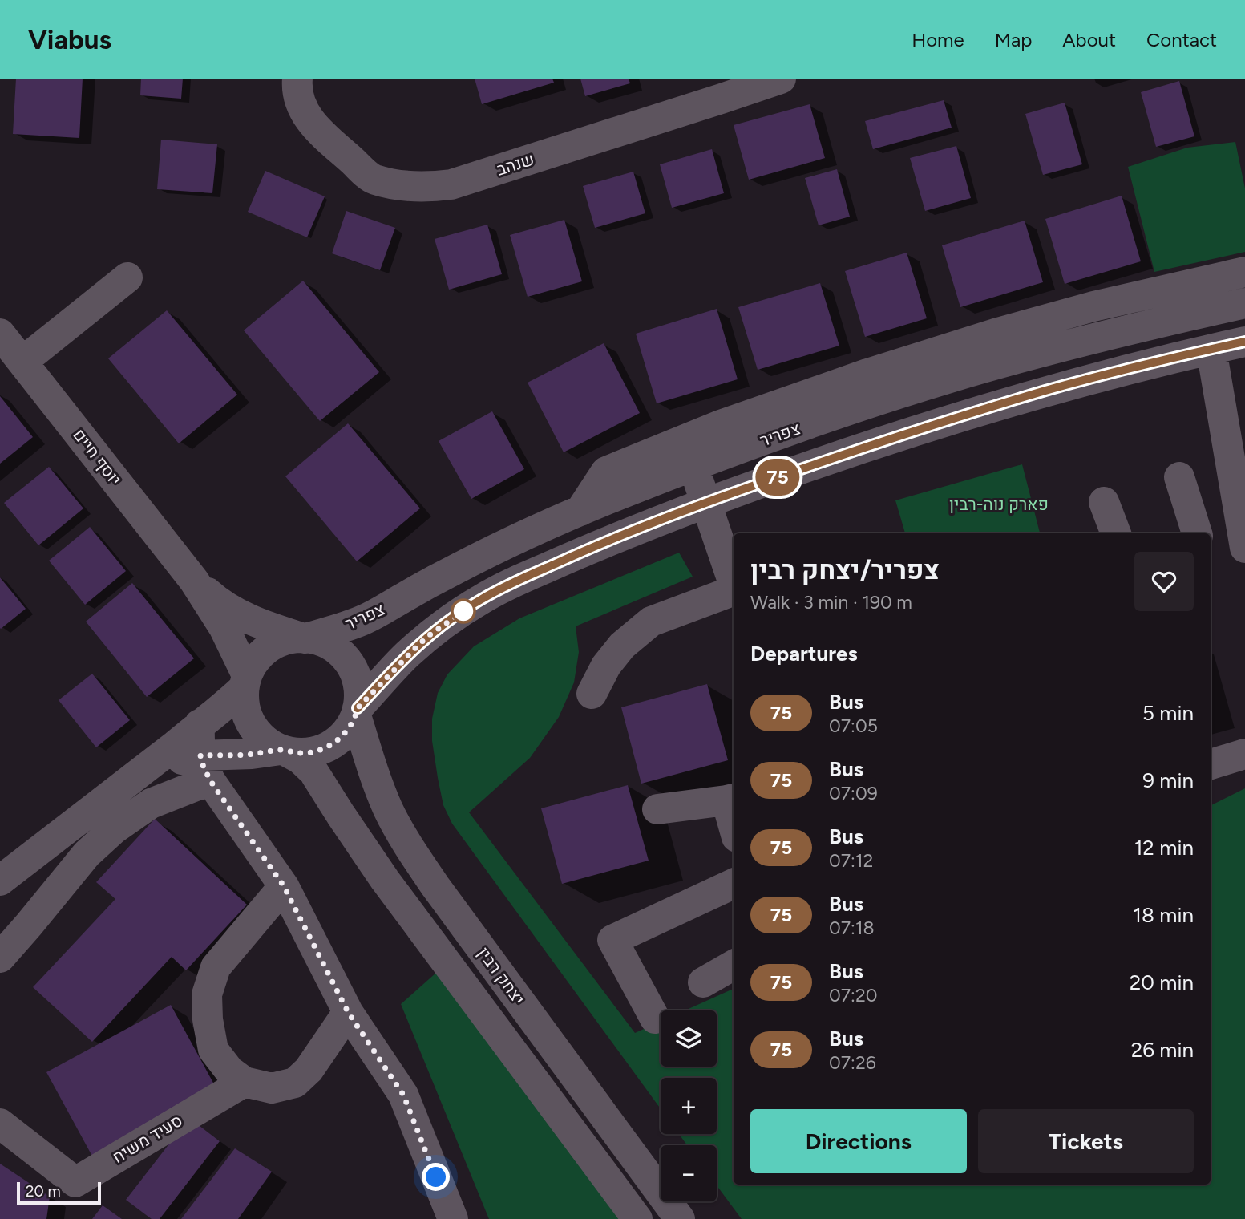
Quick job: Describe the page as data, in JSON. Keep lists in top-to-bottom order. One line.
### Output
{"streets":{"street":["שנהב","צפריר","יוסף חיים","יצחק רבין","סעיד משיח"]},"crossings":[["צפריר","יוסף חיים"],["צפריר","יצחק רבין"],["יוסף חיים","יצחק רבין"]],"parks":["פארק נוה-רבין"],"lines":["bus line 75"],"scale_bar":"20 m","page":{"header":"Viabus","nav":["Home","Map","About","Contact"],"on_map":"75","heading":[["צפריר/יצחק רבין","Walk · 3 min · 190 m"],"Departures"],"list":[{"mark":"75","name":"Bus","note":"07:05","value":"5 min"},{"mark":"75","name":"Bus","note":"07:09","value":"9 min"},{"mark":"75","name":"Bus","note":"07:12","value":"12 min"},{"mark":"75","name":"Bus","note":"07:18","value":"18 min"},{"mark":"75","name":"Bus","note":"07:20","value":"20 min"},{"mark":"75","name":"Bus","note":"07:26","value":"26 min"}],"map_buttons":["+","−"],"buttons":["Directions","Tickets"],"scale":"20 m"}}
